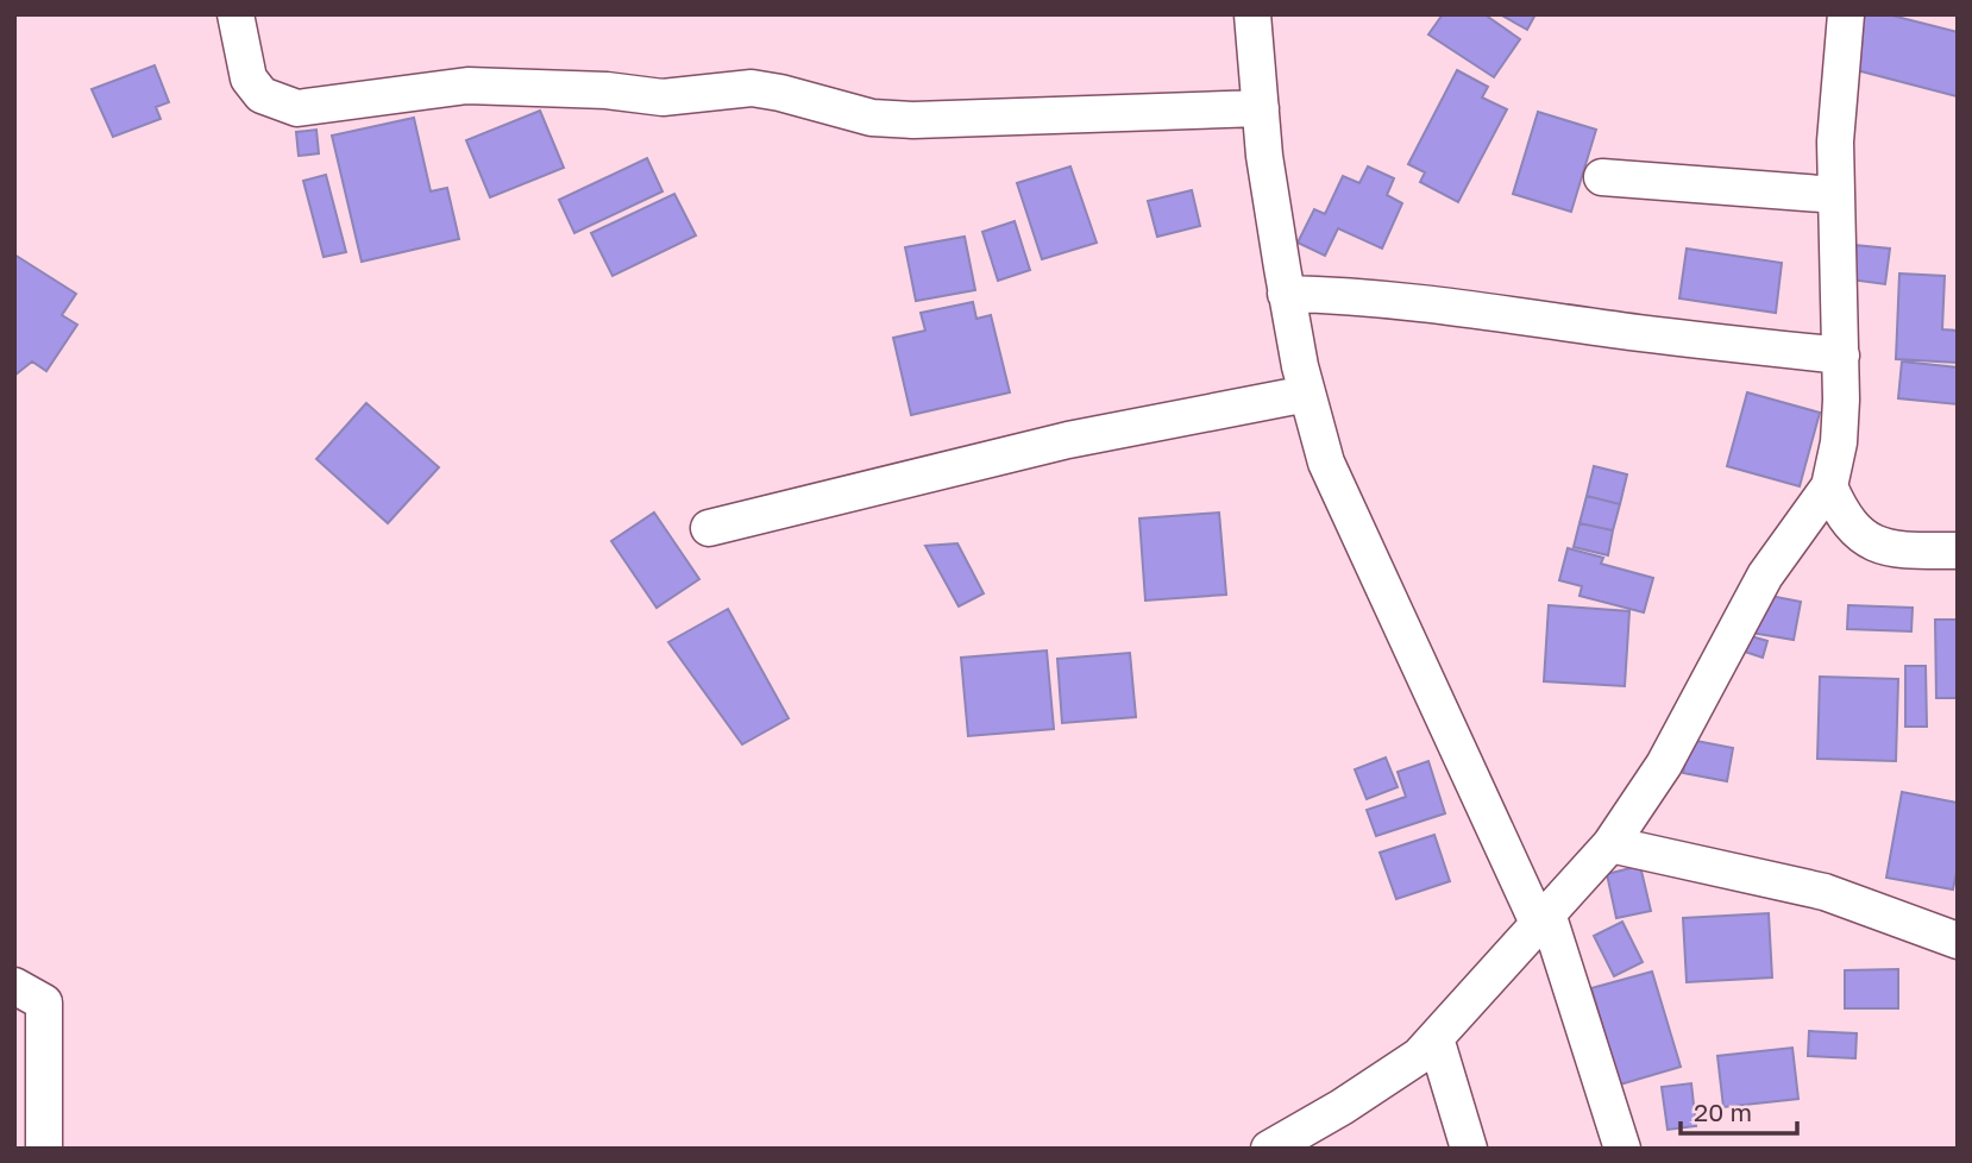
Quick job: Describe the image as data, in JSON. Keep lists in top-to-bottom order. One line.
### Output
{"scale_bar":"20 m"}
